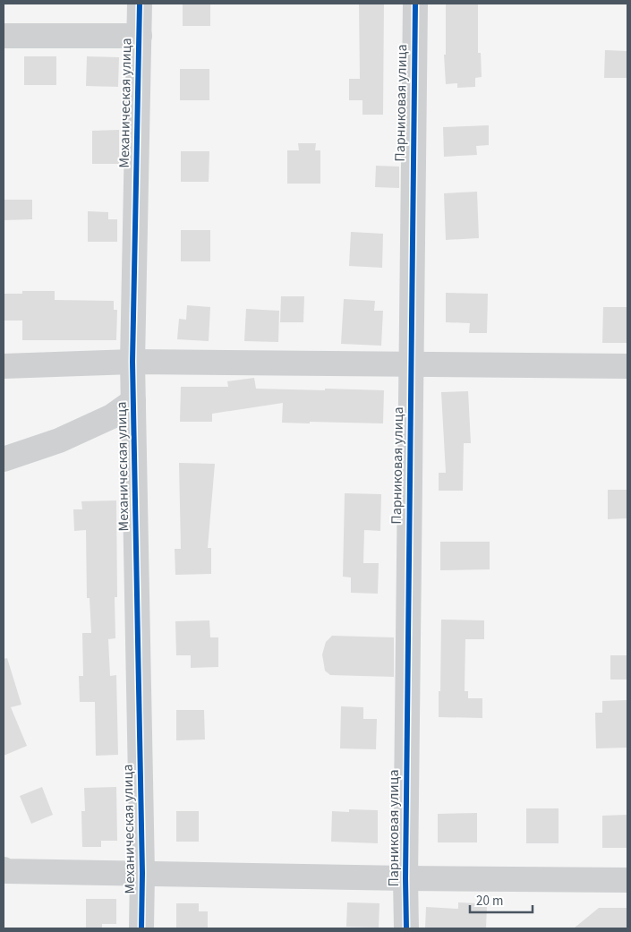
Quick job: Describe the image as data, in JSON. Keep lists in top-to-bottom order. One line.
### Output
{"streets":{"street":["Механическая улица","Парниковая улица"]},"scale_bar":"20 m"}
